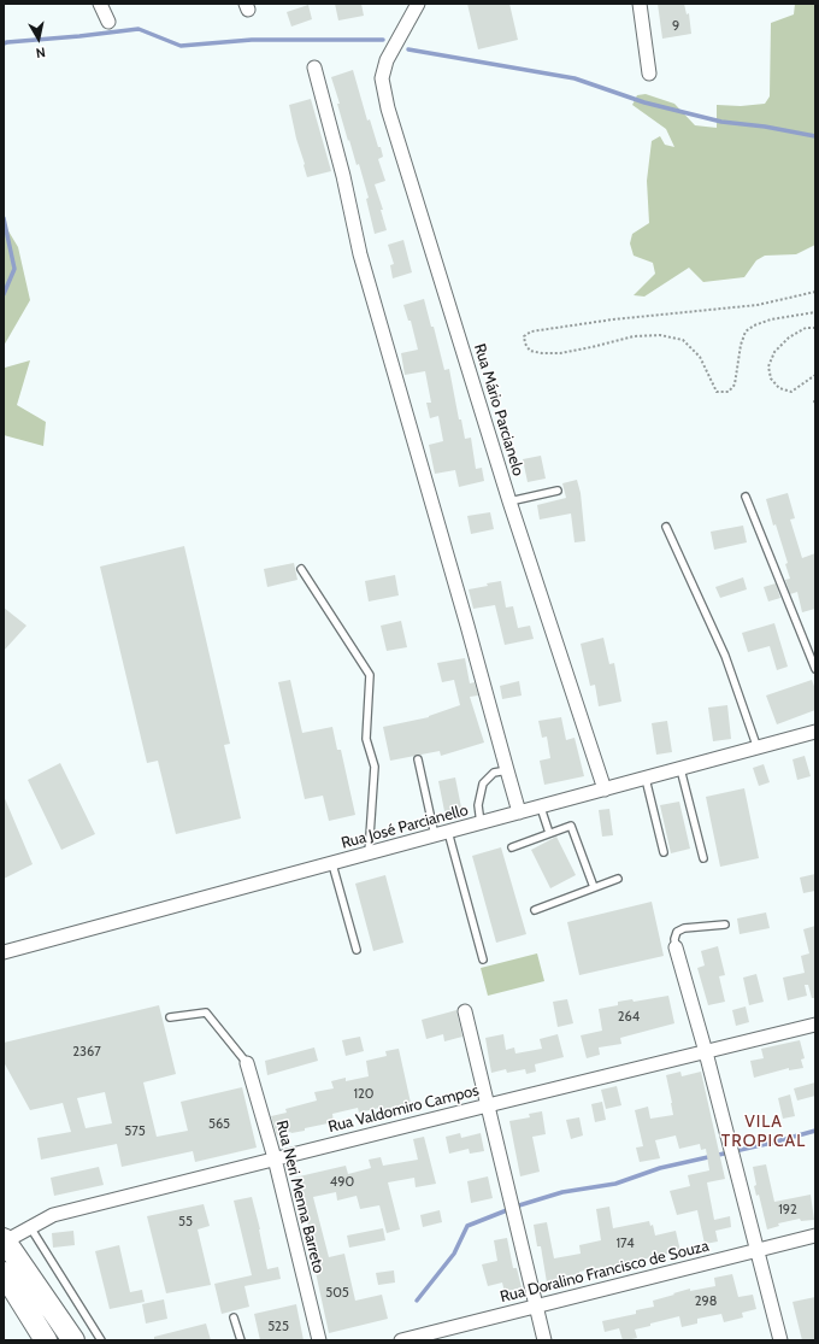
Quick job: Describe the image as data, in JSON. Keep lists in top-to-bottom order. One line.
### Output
{"streets":{"street":["Rua Mário Parcianelo","Rua José Parcianello","Rua Valdomiro Campos","Rua Neri Menna Barreto","Rua Doralino Francisco de Souza"]},"crossings":[["Rua Mário Parcianelo","Rua José Parcianello"],["Rua Valdomiro Campos","Rua Neri Menna Barreto"]],"districts":["VILA TROPICAL"],"house_numbers":["9","264","2367","120","565","575","490","192","55","174","505","298","525"],"north":"bottom"}
